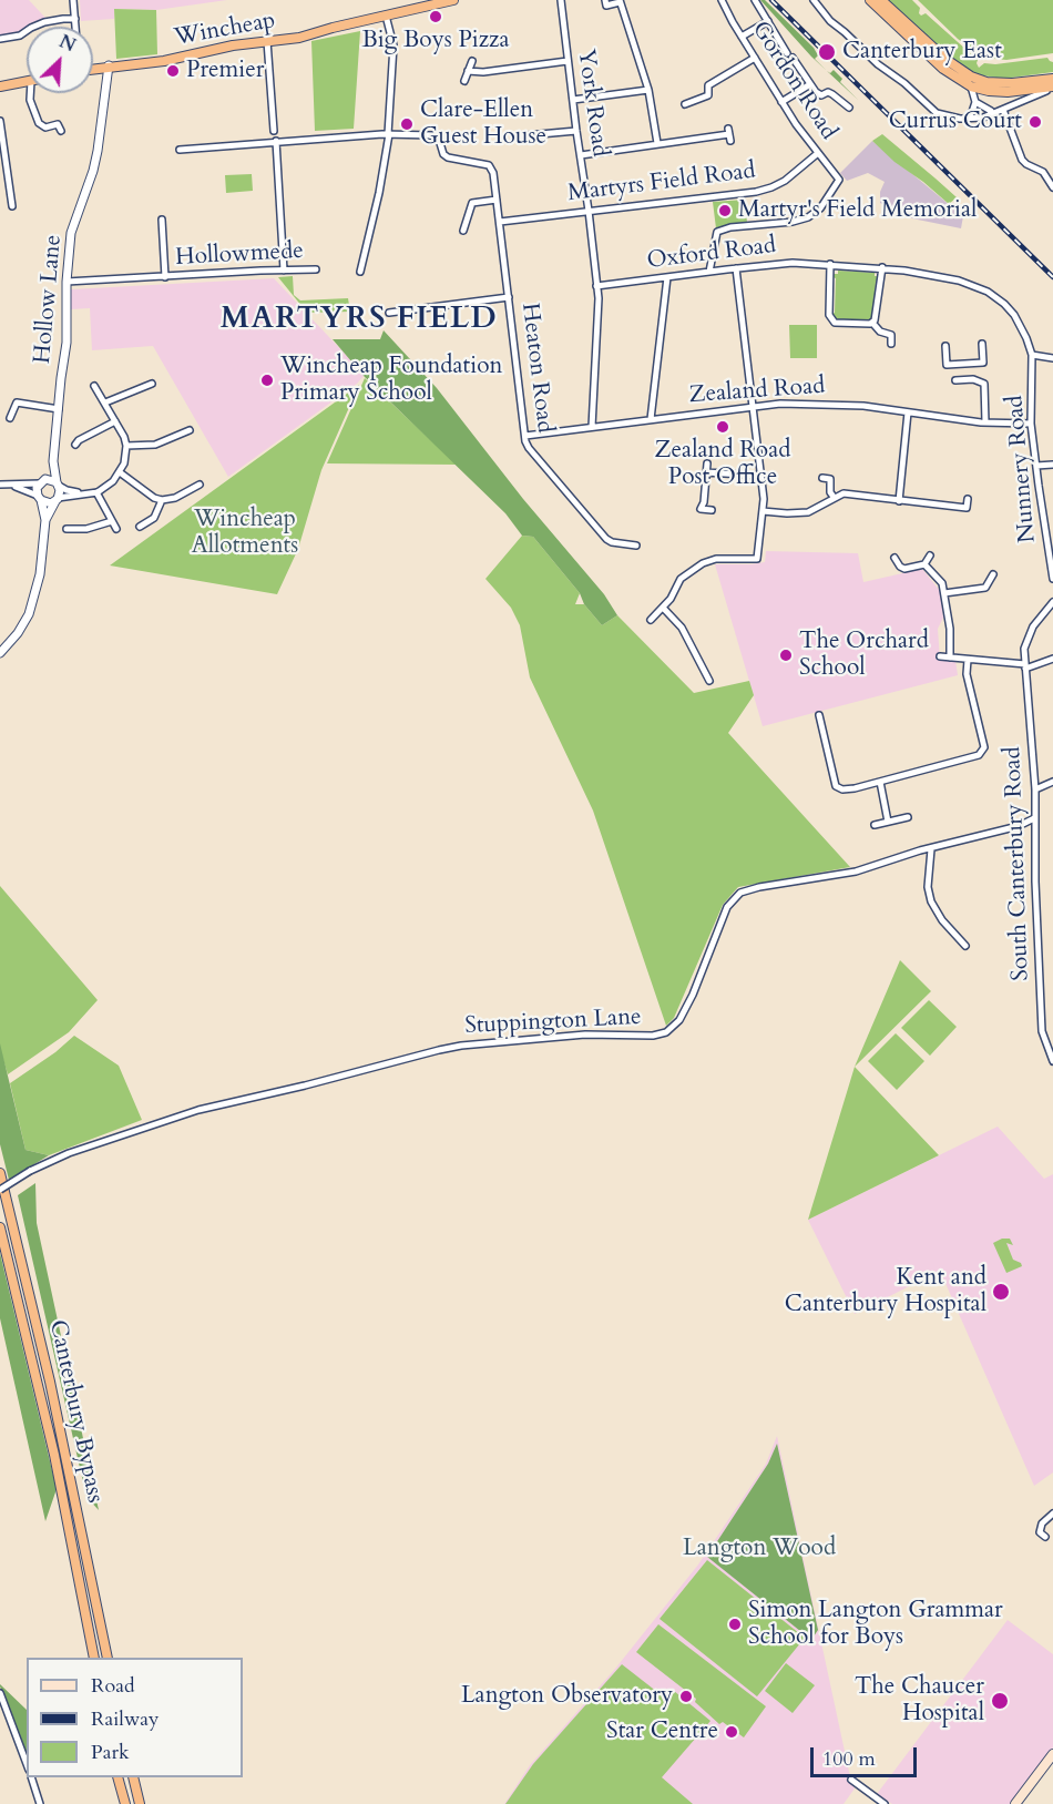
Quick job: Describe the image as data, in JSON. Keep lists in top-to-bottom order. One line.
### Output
{"streets":{"highway":["Wincheap","Canterbury Bypass"],"street":["Gordon Road","York Road","Martyrs Field Road","Oxford Road","Hollowmede","Hollow Lane","Heaton Road","Zealand Road","Nunnery Road","South Canterbury Road","Stuppington Lane"]},"crossings":[["Wincheap","Hollow Lane"],["Gordon Road","Martyrs Field Road"],["Gordon Road","Oxford Road"],["York Road","Martyrs Field Road"],["York Road","Oxford Road"],["York Road","Zealand Road"],["Martyrs Field Road","Heaton Road"],["Oxford Road","Nunnery Road"],["Hollowmede","Hollow Lane"],["Heaton Road","Zealand Road"],["Zealand Road","Nunnery Road"],["South Canterbury Road","Stuppington Lane"]],"districts":["MARTYRS FIELD"],"parks":["Wincheap Allotments","Langton Wood"],"places":["Big Boys Pizza","Canterbury East","Premier","Currus Court","Clare-Ellen Guest House","Martyr's Field Memorial","Wincheap Foundation Primary School","Zealand Road Post Office","The Orchard School","Kent and Canterbury Hospital","Simon Langton Grammar School for Boys","Langton Observatory","The Chaucer Hospital","Star Centre"],"legend":["Road","Railway","Park"],"scale_bar":"100 m","north":"top right"}
